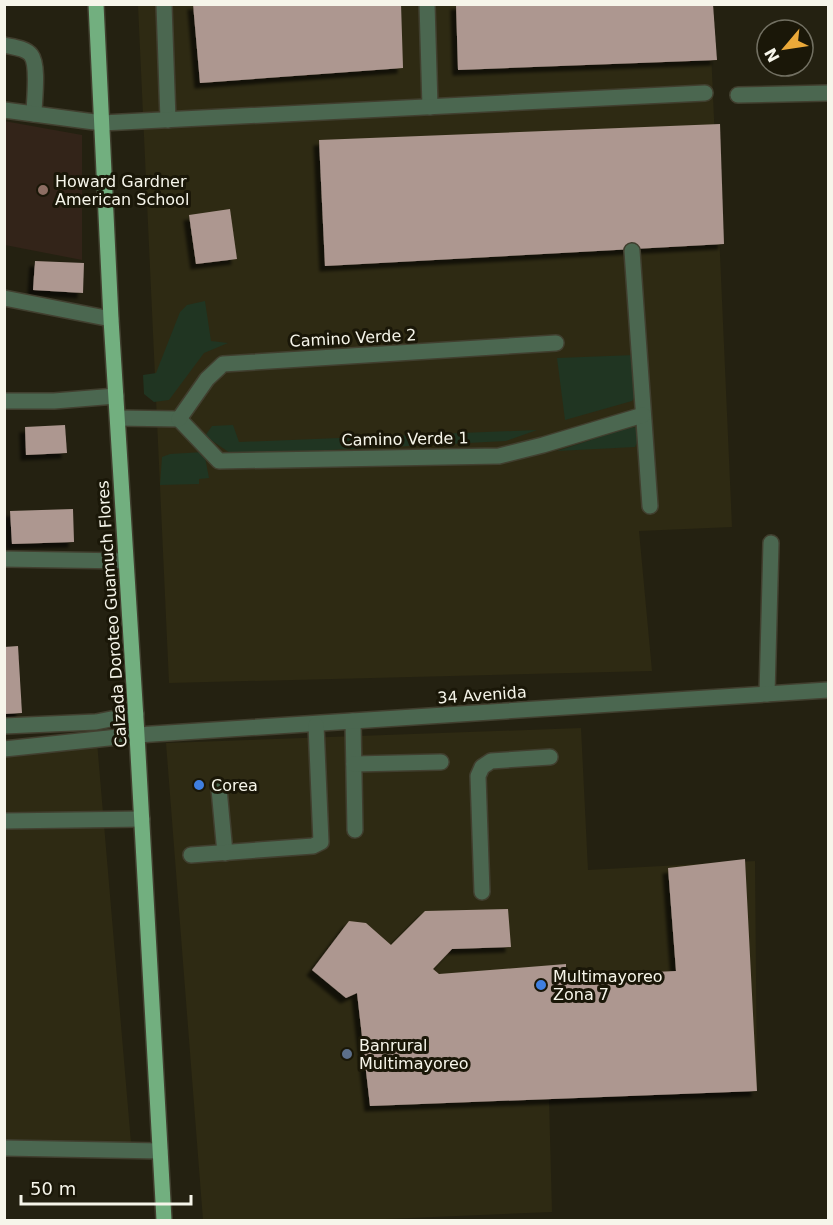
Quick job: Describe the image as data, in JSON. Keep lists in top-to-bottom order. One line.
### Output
{"streets":{"main road":["Calzada Doroteo Guamuch Flores"],"street":["Camino Verde 2","Camino Verde 1","34 Avenida"]},"crossings":[["Camino Verde 2","Camino Verde 1"],["Calzada Doroteo Guamuch Flores","34 Avenida"]],"places":["Howard Gardner American School","Corea","Multimayoreo Zona 7","Banrural Multimayoreo"],"scale_bar":"50 m","north":"bottom left"}
